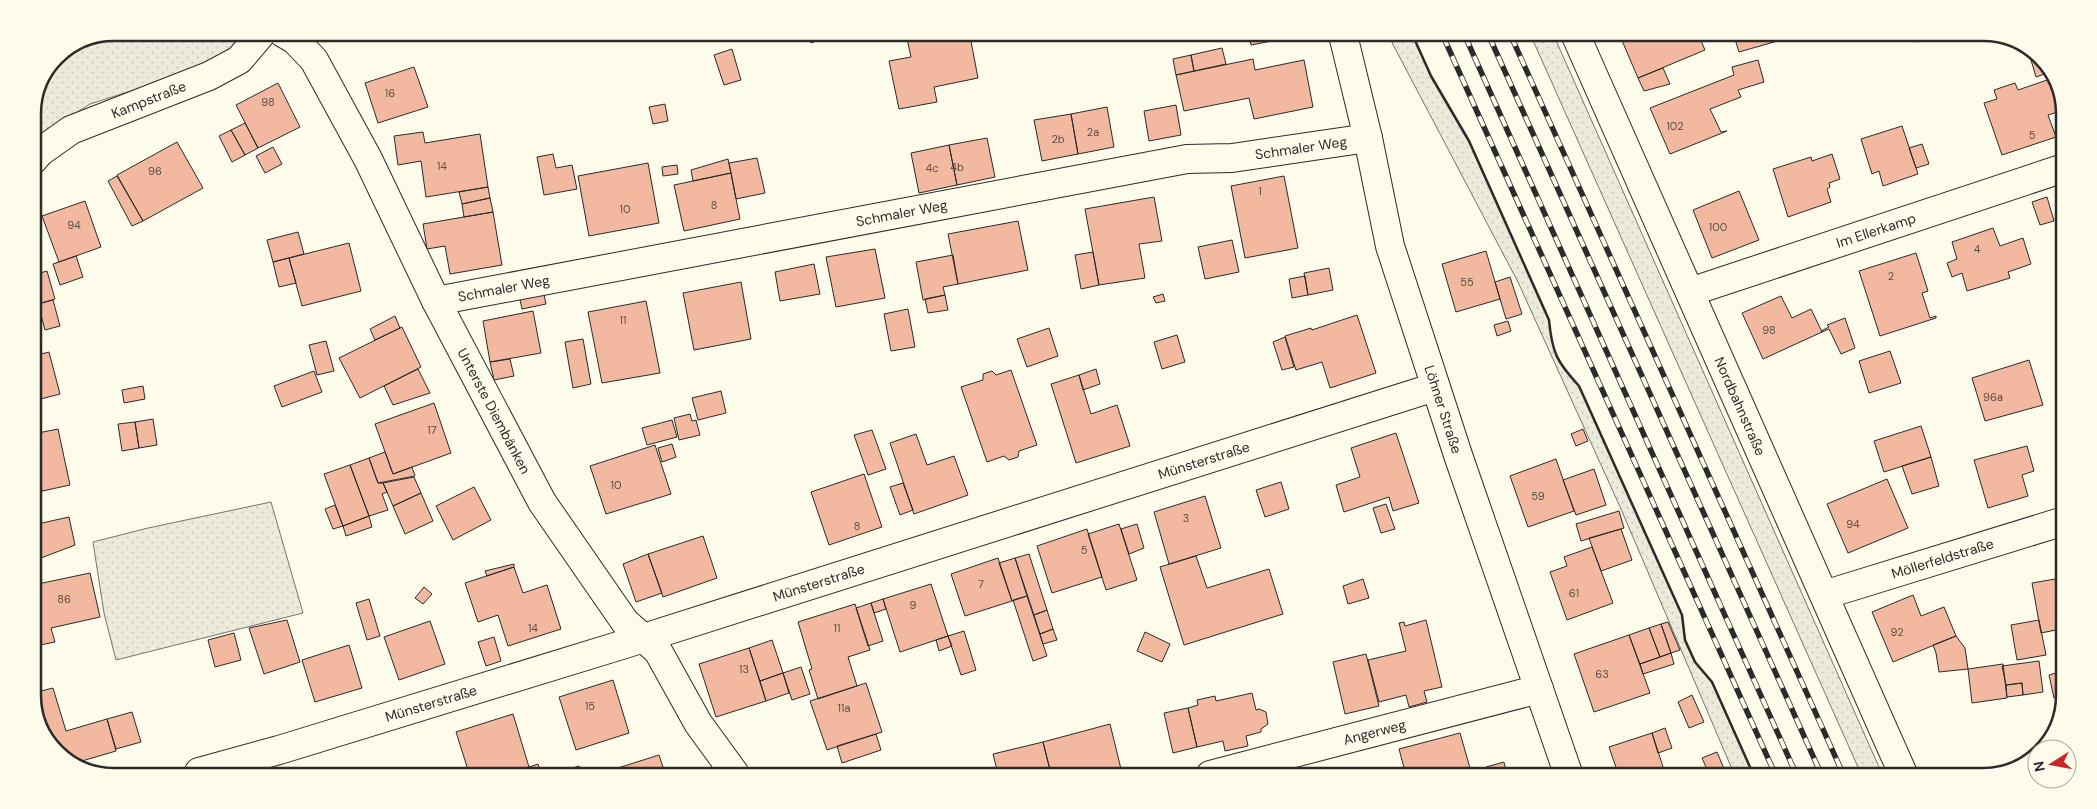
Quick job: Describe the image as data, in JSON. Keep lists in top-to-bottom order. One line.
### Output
{"streets":{"street":["Kampstraße","Schmaler Weg","Im Ellerkamp","Nordbahnstraße","Löhner Straße","Unterste Diembänken","Münsterstraße","Möllerfeldstraße","Angerweg"]},"crossings":[["Schmaler Weg","Löhner Straße"],["Schmaler Weg","Unterste Diembänken"],["Im Ellerkamp","Nordbahnstraße"],["Nordbahnstraße","Möllerfeldstraße"],["Löhner Straße","Münsterstraße"],["Löhner Straße","Angerweg"],["Unterste Diembänken","Münsterstraße"]],"house_numbers":["16","98","102","2a","5","2b","14","4b","4c","96","1","8","10","94","100","4","2","55","11","98","96a","17","10","59","3","94","8","5","7","61","86","9","14","11","92","13","63","15","11a"],"north":"left"}
